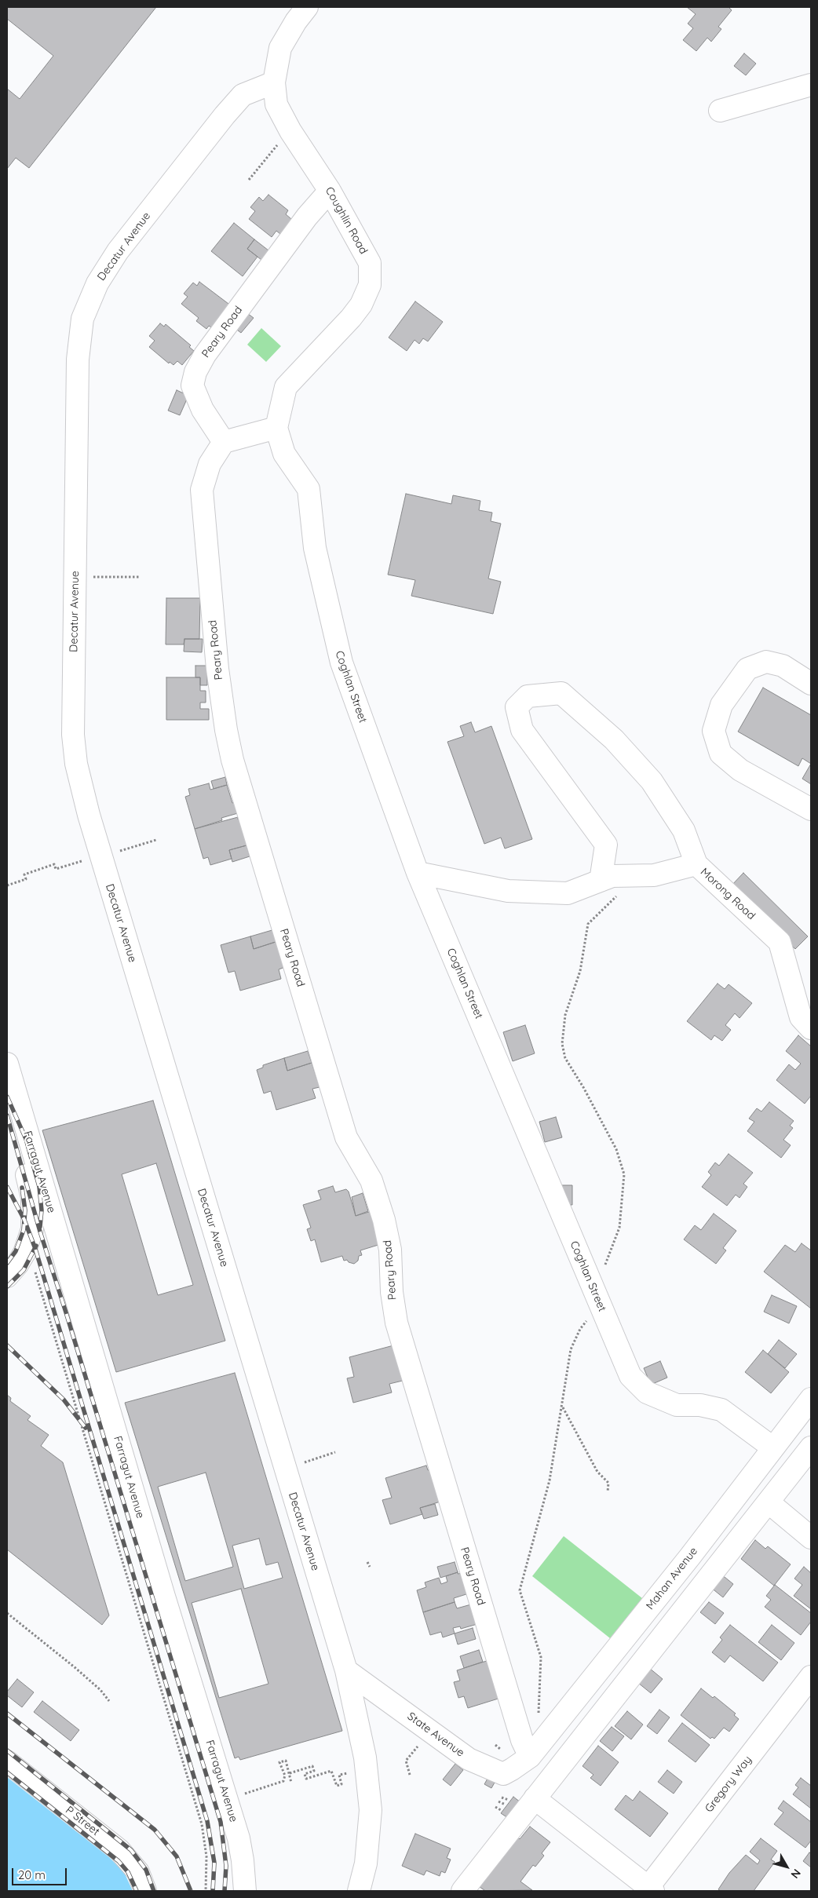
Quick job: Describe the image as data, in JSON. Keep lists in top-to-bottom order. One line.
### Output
{"streets":{"street":["Coughlin Road","Decatur Avenue","Peary Road","Coghlan Street","Morong Road","Farragut Avenue","Mahan Avenue","State Avenue","Gregory Way","P Street"]},"crossings":[["Coughlin Road","Decatur Avenue"],["Coughlin Road","Peary Road"],["Coughlin Road","Coghlan Street"],["Decatur Avenue","State Avenue"],["Peary Road","Mahan Avenue"],["Peary Road","State Avenue"],["Coghlan Street","Morong Road"],["Coghlan Street","Mahan Avenue"],["Mahan Avenue","State Avenue"]],"scale_bar":"20 m","north":"bottom right"}
